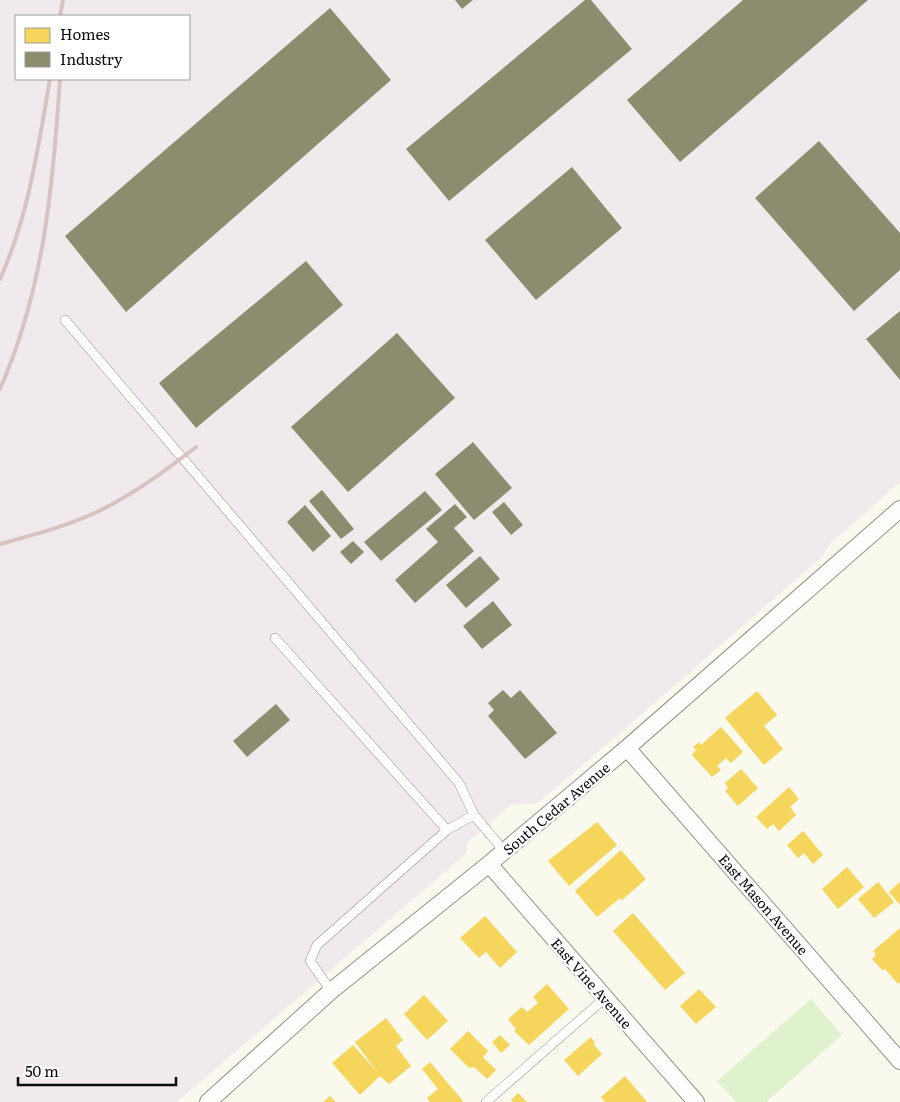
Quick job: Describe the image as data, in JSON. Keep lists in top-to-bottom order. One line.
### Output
{"streets":{"street":["South Cedar Avenue","East Mason Avenue","East Vine Avenue"]},"crossings":[["South Cedar Avenue","East Mason Avenue"],["South Cedar Avenue","East Vine Avenue"]],"legend":["Homes","Industry"],"scale_bar":"50 m"}
